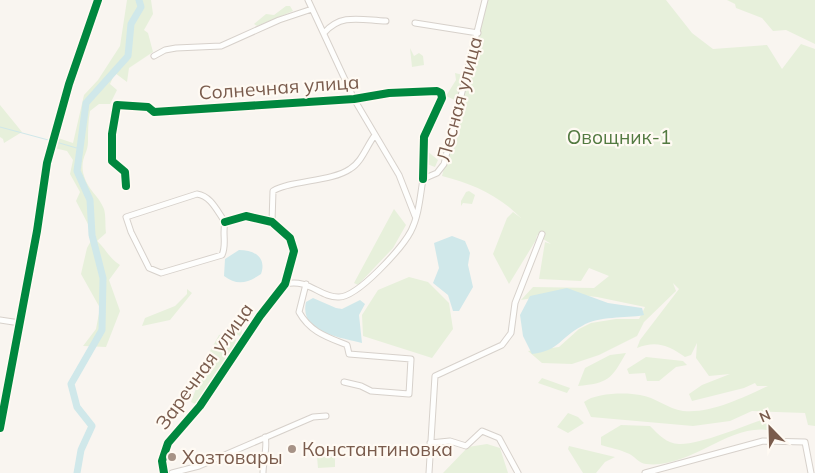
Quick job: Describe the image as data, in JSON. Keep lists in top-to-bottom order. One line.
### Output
{"streets":{"street":["Солнечная улица","Лесная улица","Заречная улица"]},"crossings":[["Солнечная улица","Лесная улица"]],"parks":["Овощник-1"],"places":["Константиновка","Хозтовары"],"north":"top left"}
